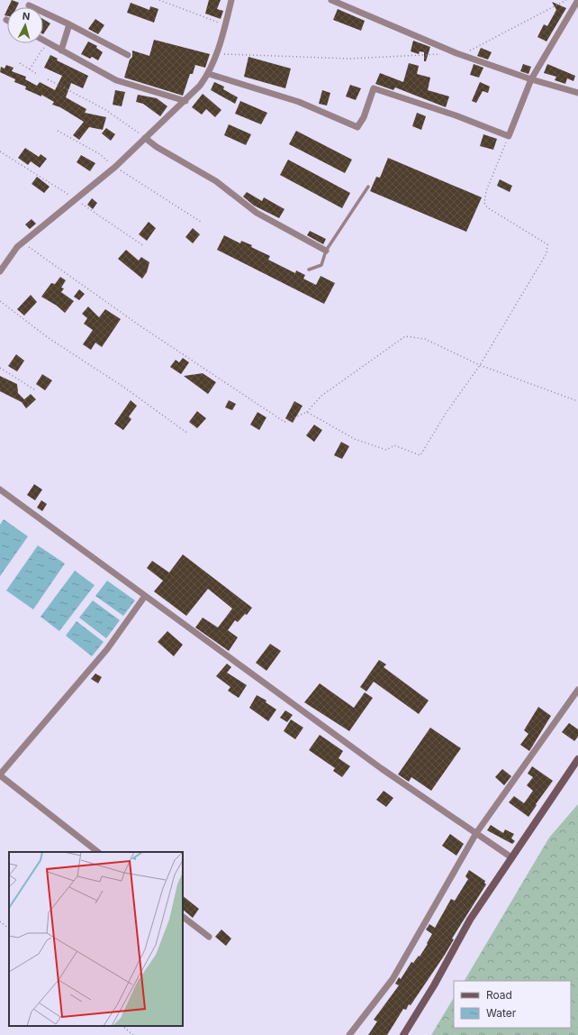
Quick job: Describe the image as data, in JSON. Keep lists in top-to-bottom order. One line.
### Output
{"legend":["Road","Water"],"north":"top"}
